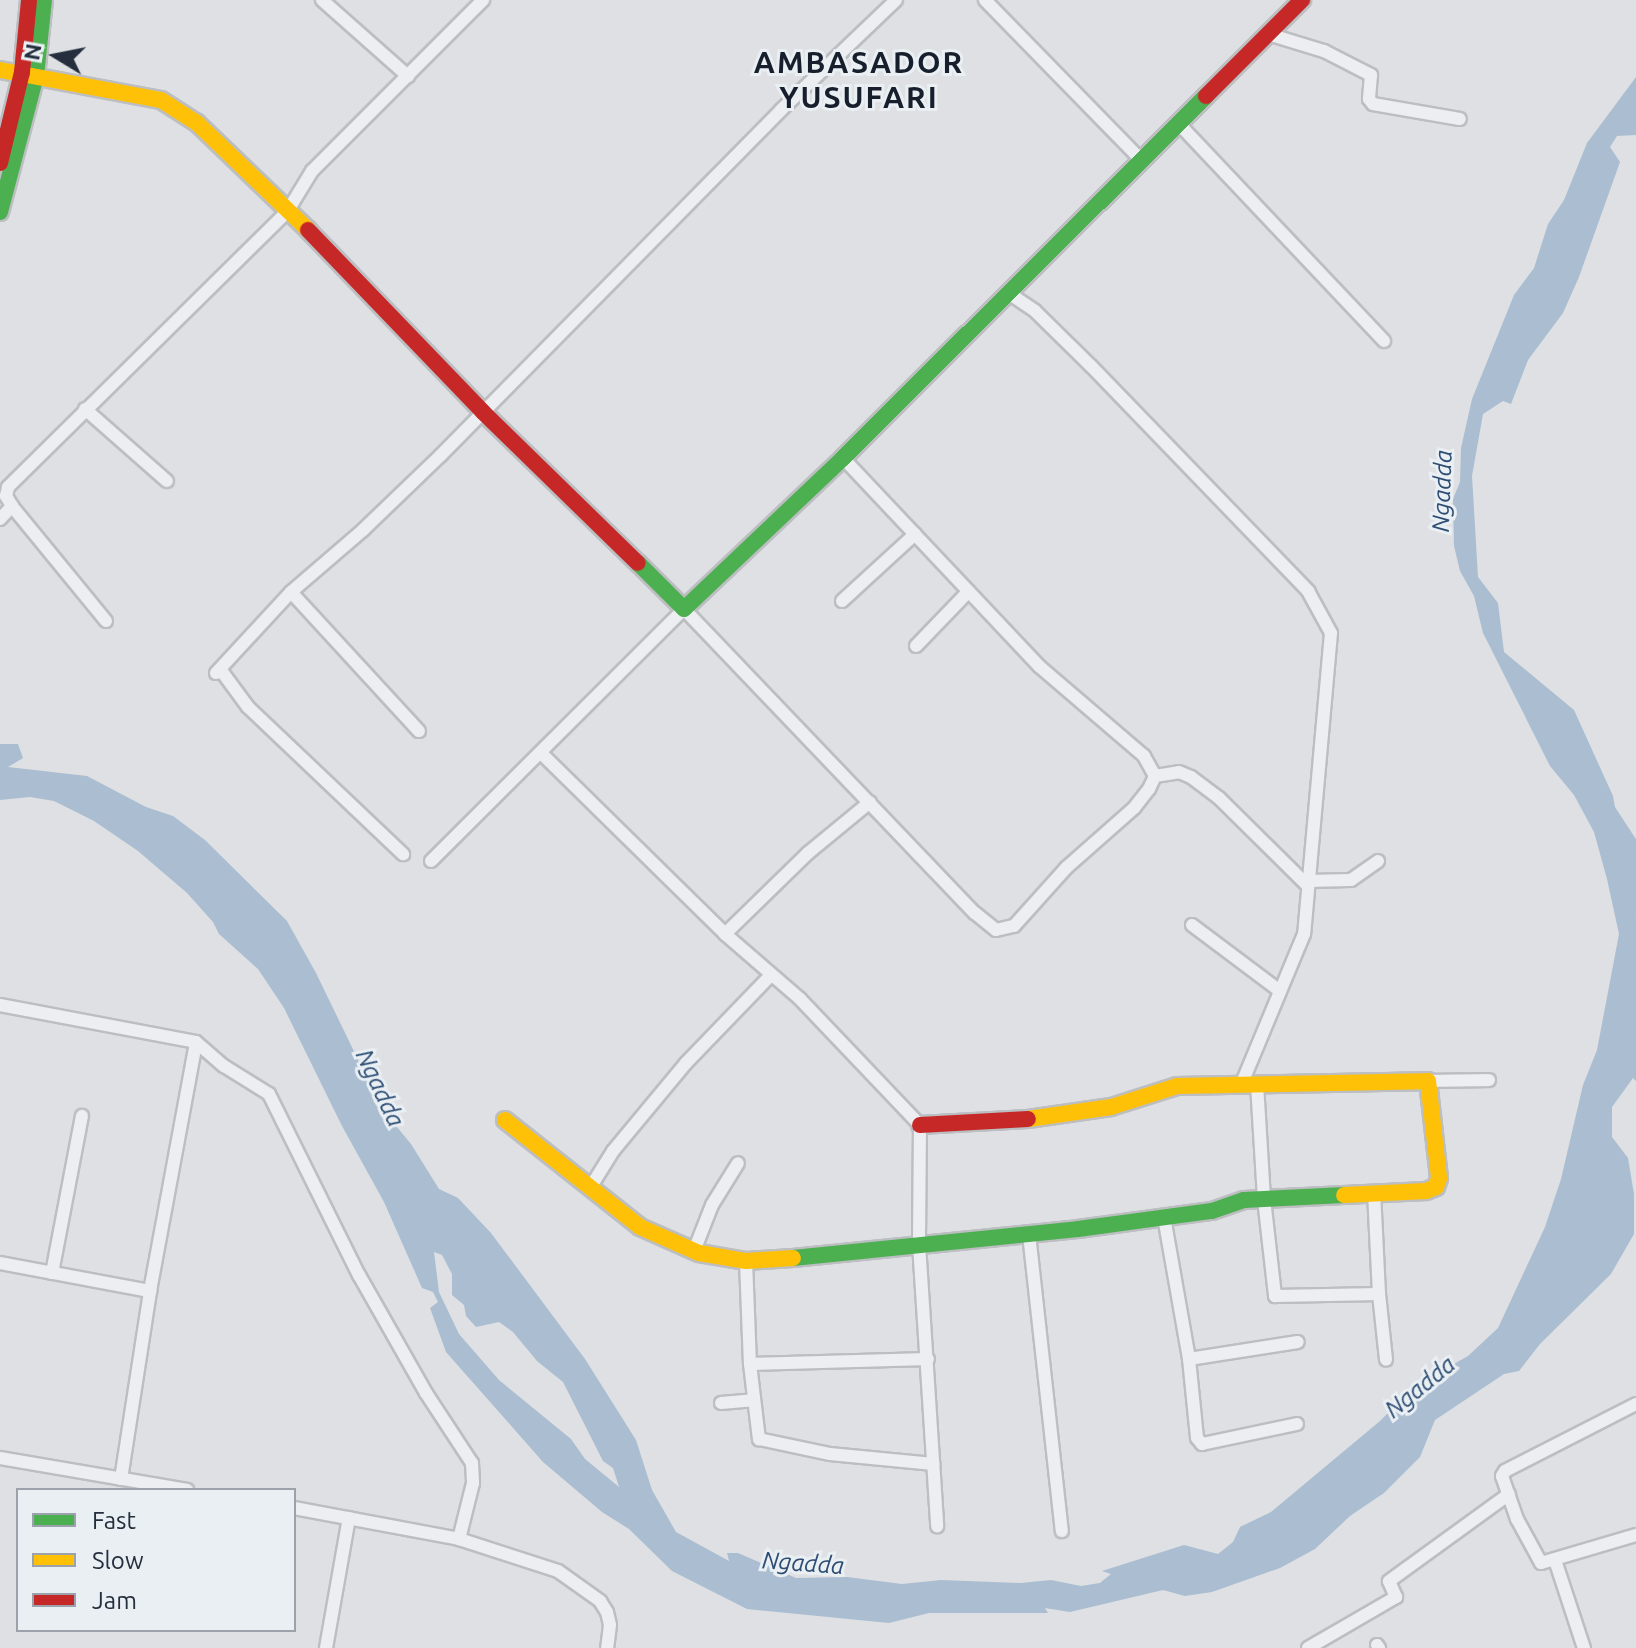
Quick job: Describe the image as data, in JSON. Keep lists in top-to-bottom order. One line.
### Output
{"districts":["AMBASADOR YUSUFARI"],"water":["Ngadda"],"legend":["Fast","Slow","Jam"],"north":"left"}
